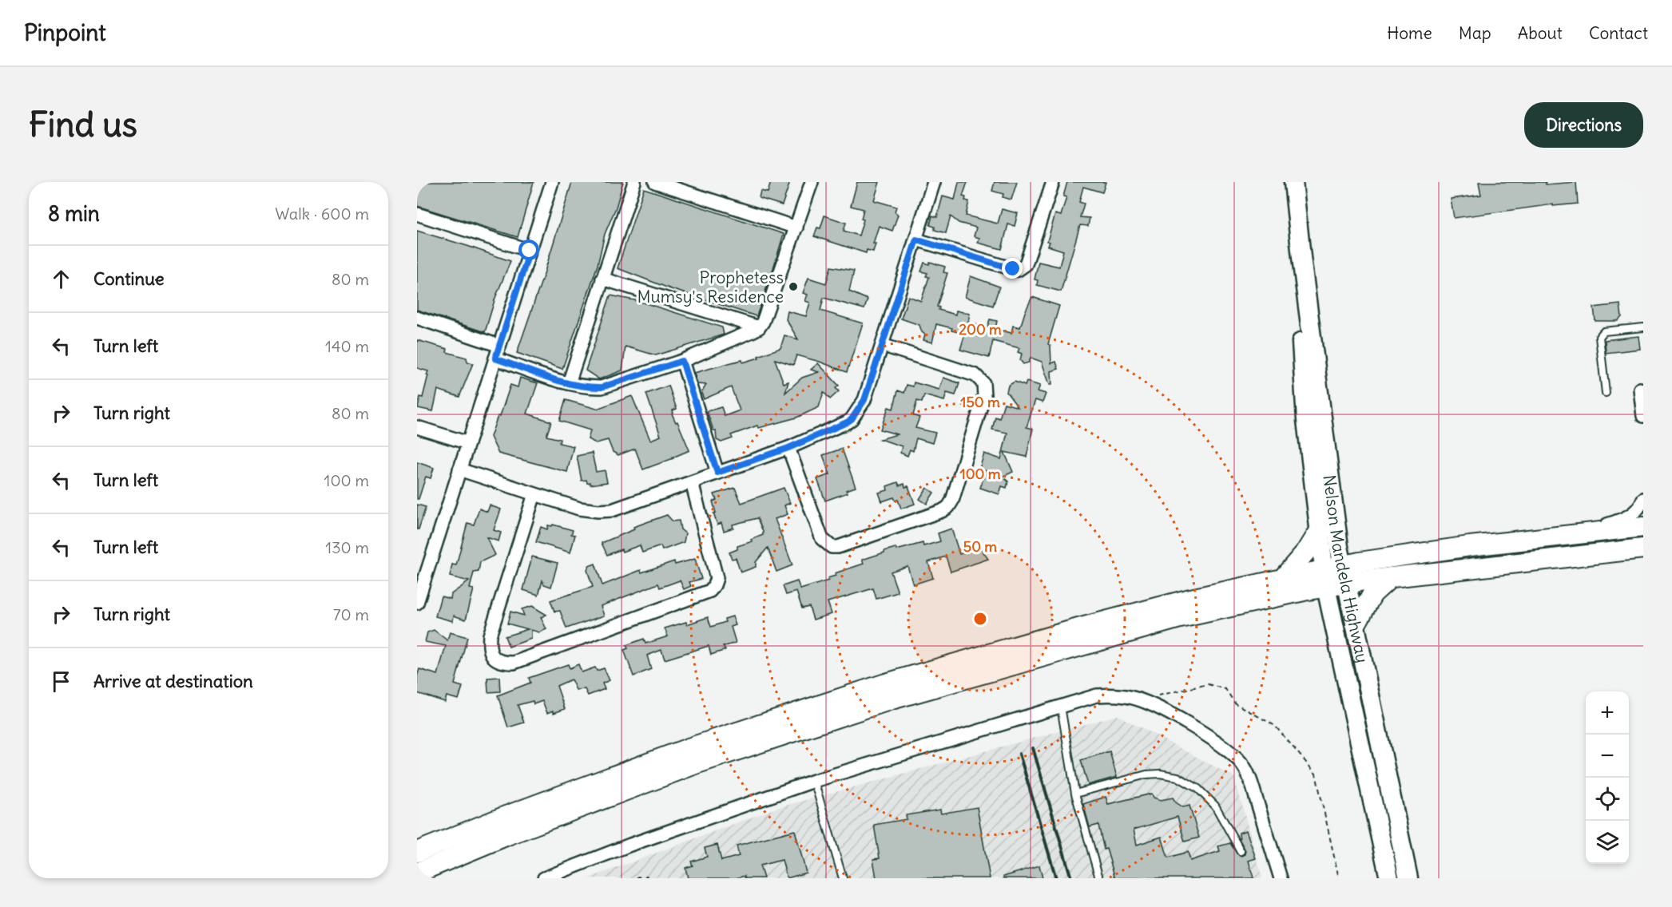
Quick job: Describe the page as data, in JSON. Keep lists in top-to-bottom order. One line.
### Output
{"streets":{"main road":["Nelson Mandela Highway"]},"places":["Prophetess Mumsy's Residence"],"page":{"header":"Pinpoint","nav":["Home","Map","About","Contact"],"buttons":"Directions","title":"Find us","heading":["8 min","Walk · 600 m"],"list":[["Continue","80 m"],["Turn left","140 m"],["Turn right","80 m"],["Turn left","100 m"],["Turn left","130 m"],["Turn right","70 m"],"Arrive at destination"],"map_buttons":["+","−"]},"rings":["200 m","150 m","100 m","50 m"]}
